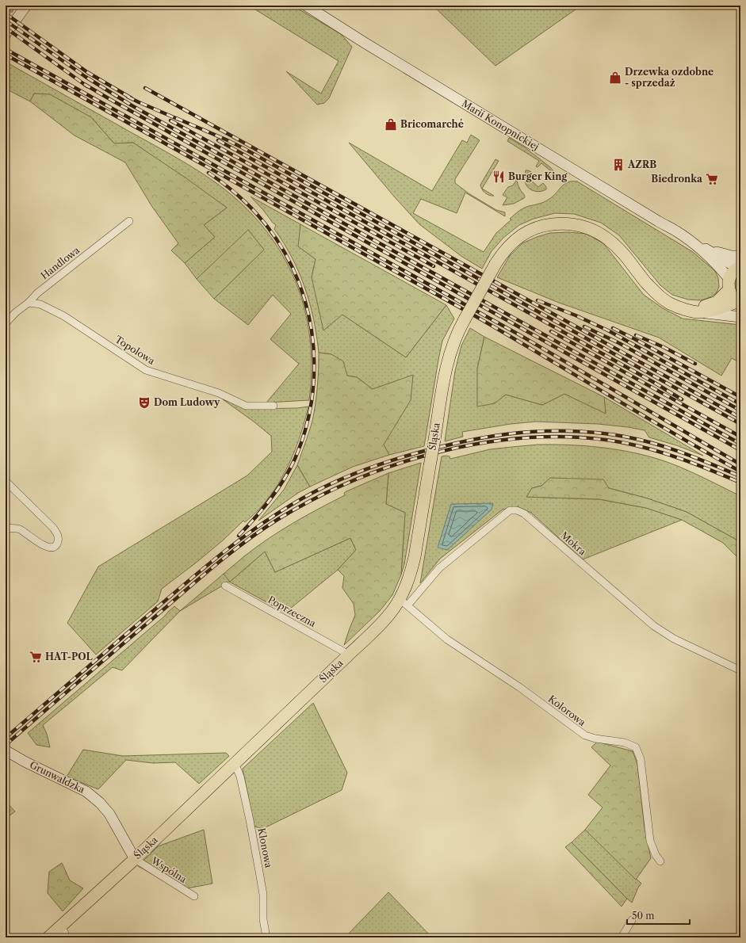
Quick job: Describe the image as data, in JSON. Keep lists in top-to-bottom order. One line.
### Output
{"streets":{"main road":["Śląska"],"street":["Marii Konopnickiej","Handlowa","Topolowa","Mokra","Poprzeczna","Kolorowa","Grunwaldzka","Klonowa","Wspólna"]},"crossings":[["Handlowa","Topolowa"],["Śląska","Mokra"],["Śląska","Poprzeczna"],["Śląska","Kolorowa"],["Śląska","Grunwaldzka"],["Śląska","Klonowa"],["Śląska","Wspólna"],["Mokra","Kolorowa"],["Grunwaldzka","Wspólna"]],"places":{"shop":["Drzewka ozdobne - sprzedaż","Bricomarché"],"building":["AZRB"],"restaurant":["Burger King"],"supermarket":["Biedronka","HAT-POL"],"theatre":["Dom Ludowy"]},"scale_bar":"50 m"}
